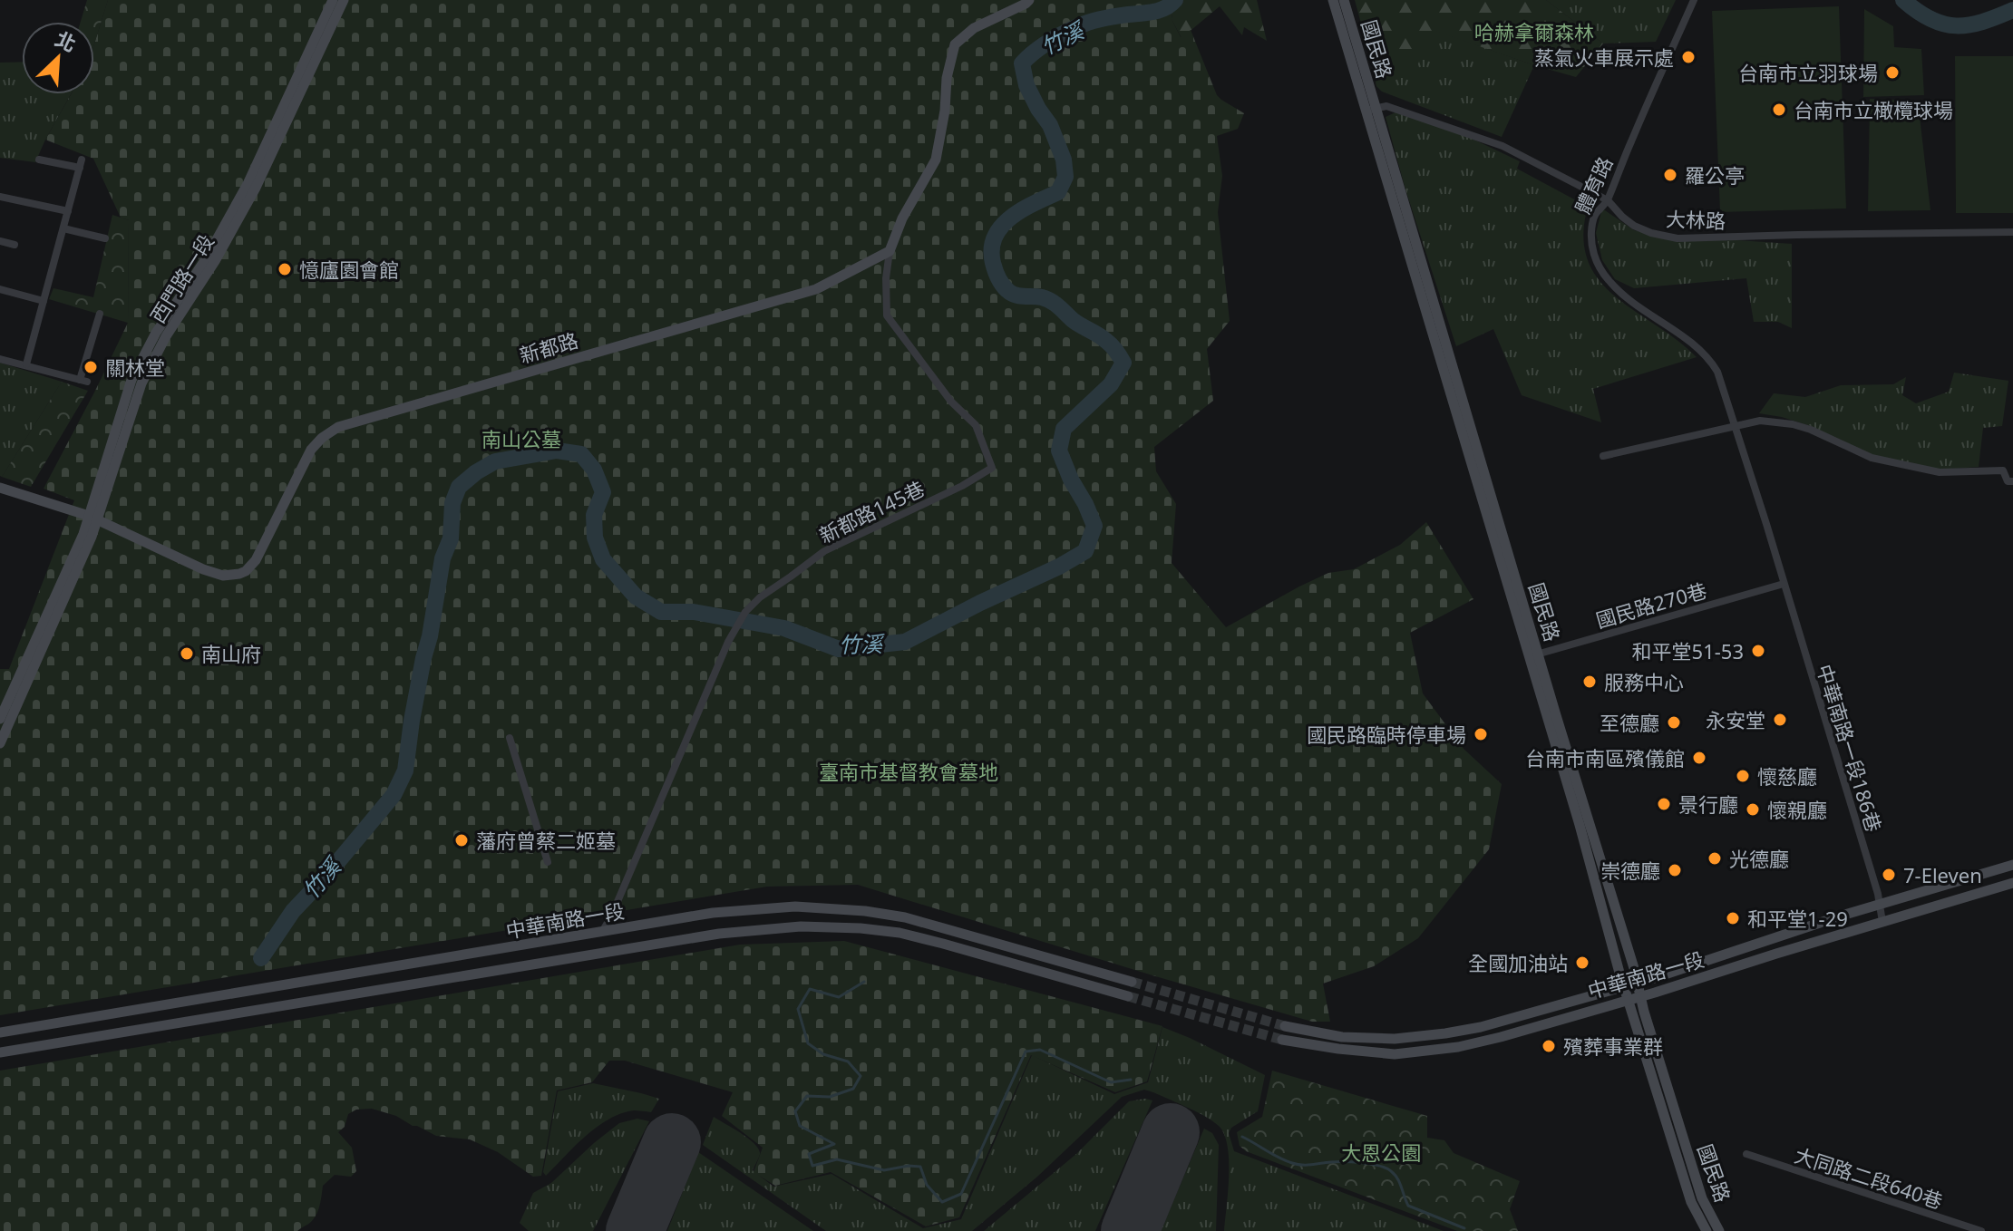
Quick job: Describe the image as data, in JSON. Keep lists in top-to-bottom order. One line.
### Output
{"streets":{"street":["國民路","體育路","大林路","西門路一段","新都路","新都路145巷","國民路270巷","中華南路一段186巷","中華南路一段","大同路二段640巷"]},"crossings":[["國民路","大林路"],["國民路","國民路270巷"],["國民路","中華南路一段"],["體育路","大林路"],["體育路","國民路270巷"],["體育路","中華南路一段186巷"],["西門路一段","新都路"],["新都路","新都路145巷"],["新都路145巷","中華南路一段"],["國民路270巷","中華南路一段186巷"],["中華南路一段186巷","中華南路一段"]],"water":["竹溪"],"parks":["哈赫拿爾森林","南山公墓","臺南市基督教會墓地","大恩公園"],"places":["蒸氣火車展示處","台南市立羽球場","台南市立橄欖球場","羅公亭","憶廬園會館","關林堂","和平堂51-53","南山府","服務中心","永安堂","至德廳","國民路臨時停車場","台南市南區殯儀館","懷慈廳","景行廳","懷親廳","藩府曾蔡二姬墓","光德廳","崇德廳","7-Eleven","和平堂1-29","全國加油站","殯葬事業群"],"north":"top right"}
